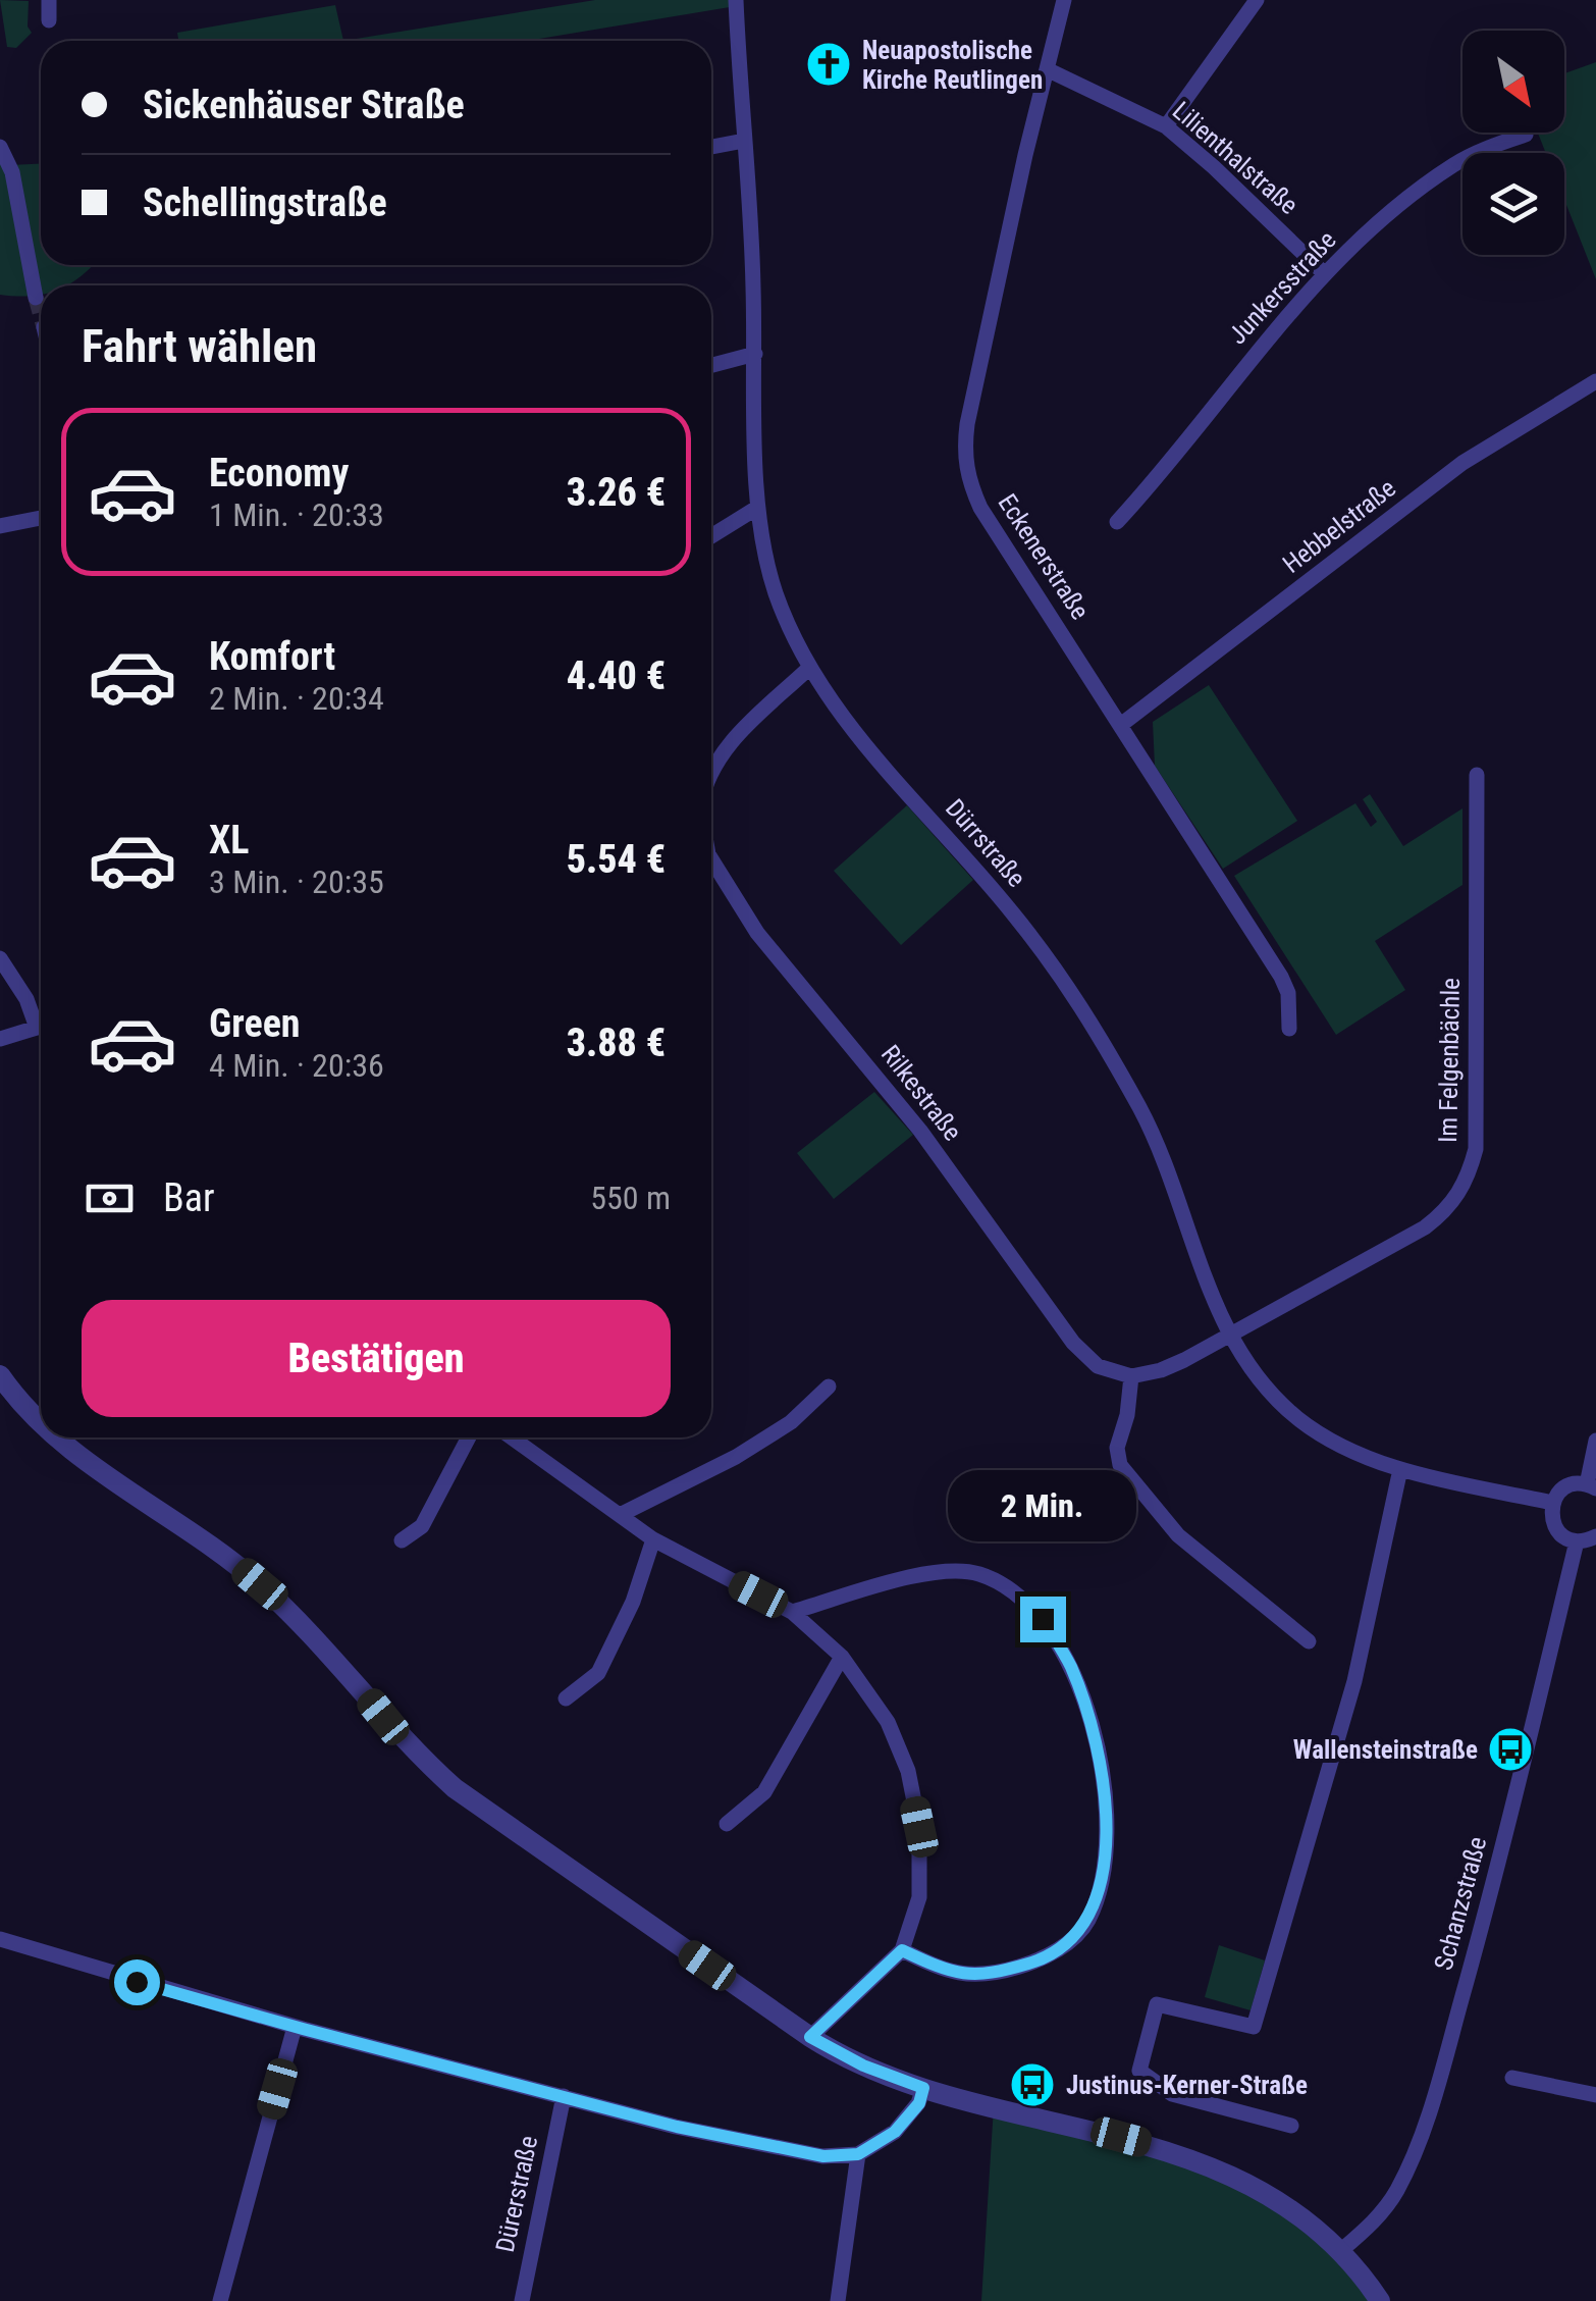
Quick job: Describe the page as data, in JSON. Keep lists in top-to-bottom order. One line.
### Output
{"streets":{"street":["Lilienthalstraße","Junkersstraße","Hebbelstraße","Eckenerstraße","Dürrstraße","Im Felgenbächle","Rilkestraße","Schanzstraße","Dürerstraße"]},"crossings":[["Lilienthalstraße","Junkersstraße"],["Lilienthalstraße","Eckenerstraße"],["Hebbelstraße","Eckenerstraße"],["Dürrstraße","Im Felgenbächle"]],"places":{"church":["Neuapostolische Kirche Reutlingen"],"bus stop":["Wallensteinstraße","Justinus-Kerner-Straße"]},"north":"bottom right","page":{"banner":["Sickenhäuser Straße","Schellingstraße"],"heading":"Fahrt wählen","list":[{"name":"Economy","note":"1 Min. · 20:33","value":"3.26 €"},{"name":"Komfort","note":"2 Min. · 20:34","value":"4.40 €"},{"name":"XL","note":"3 Min. · 20:35","value":"5.54 €"},{"name":"Green","note":"4 Min. · 20:36","value":"3.88 €"}],"pay":["Bar","550 m"],"buttons":"Bestätigen","bubble":"2 Min."}}
